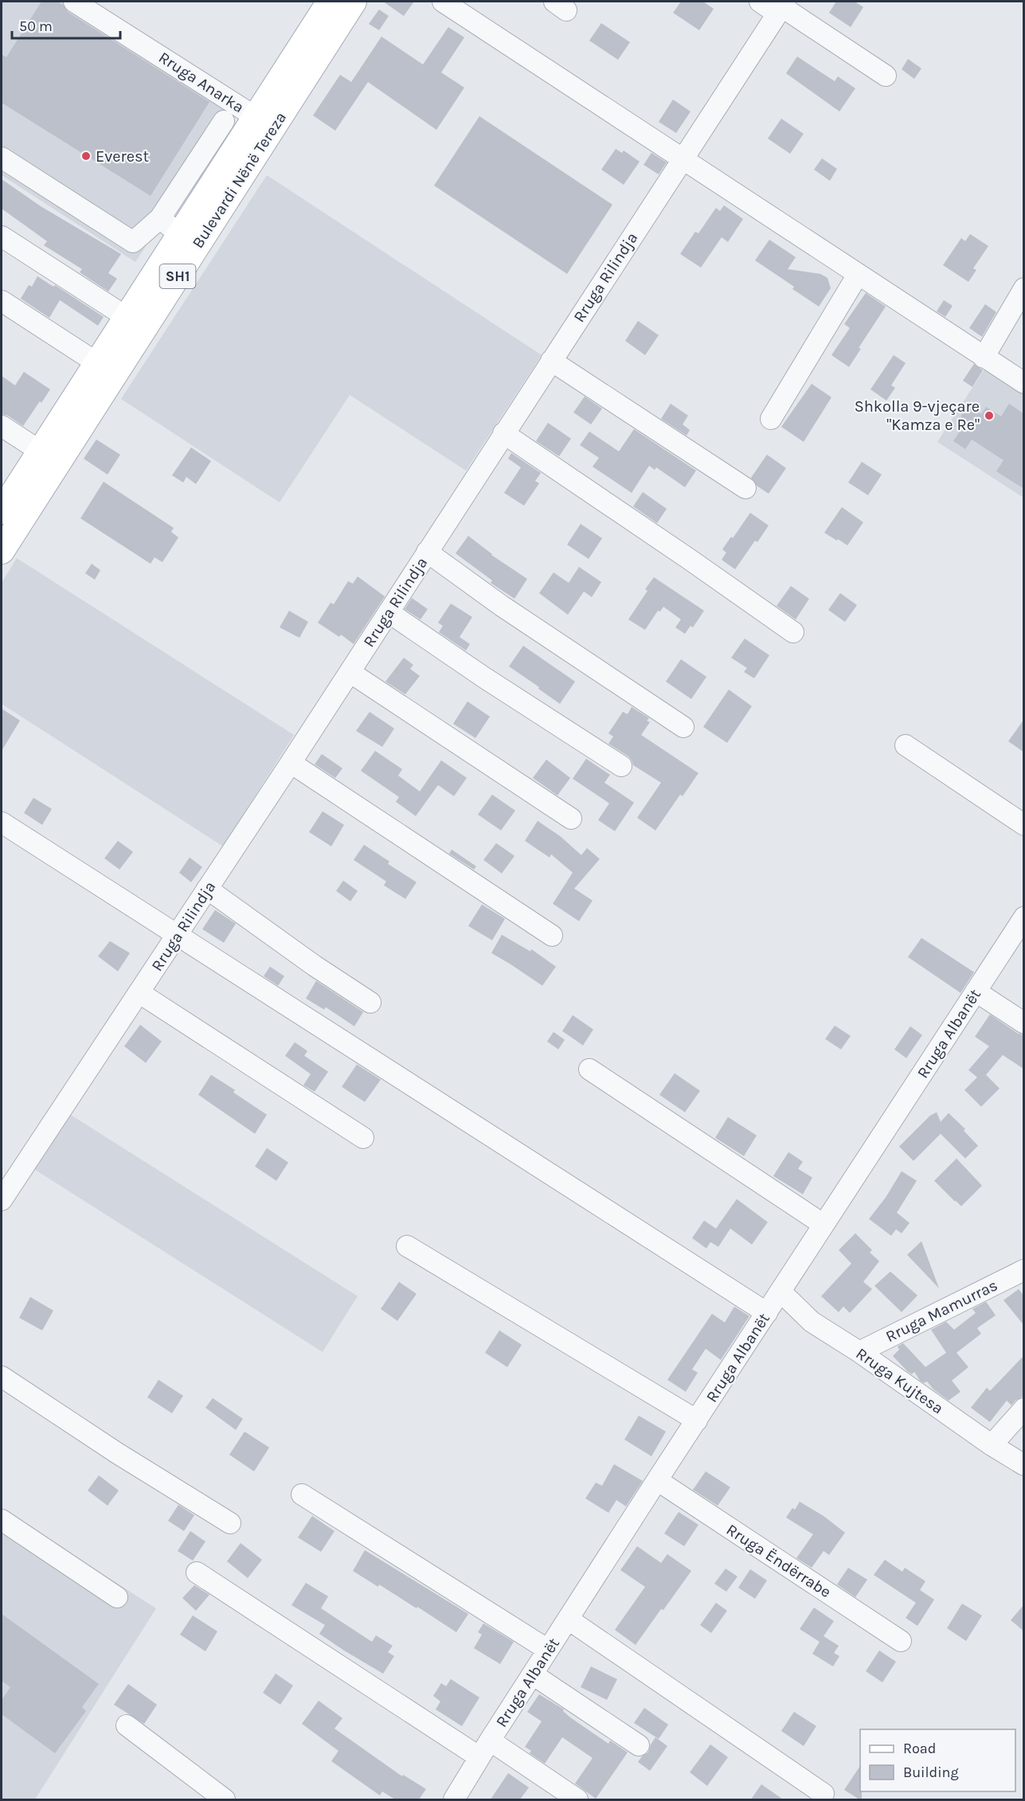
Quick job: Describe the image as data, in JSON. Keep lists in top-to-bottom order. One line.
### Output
{"streets":{"main road":["Bulevardi Nënë Tereza","SH1"],"street":["Rruga Anarka","Rruga Rilindja","Rruga Albanët","Rruga Mamurras","Rruga Kujtesa","Rruga Ëndërrabe"]},"crossings":[["Rruga Anarka","Bulevardi Nënë Tereza"],["Rruga Albanët","Rruga Kujtesa"],["Rruga Albanët","Rruga Ëndërrabe"],["Rruga Mamurras","Rruga Kujtesa"]],"places":["Everest","Shkolla 9-vjeçare \"Kamza e Re\""],"legend":["Road","Building"],"scale_bar":"50 m"}
